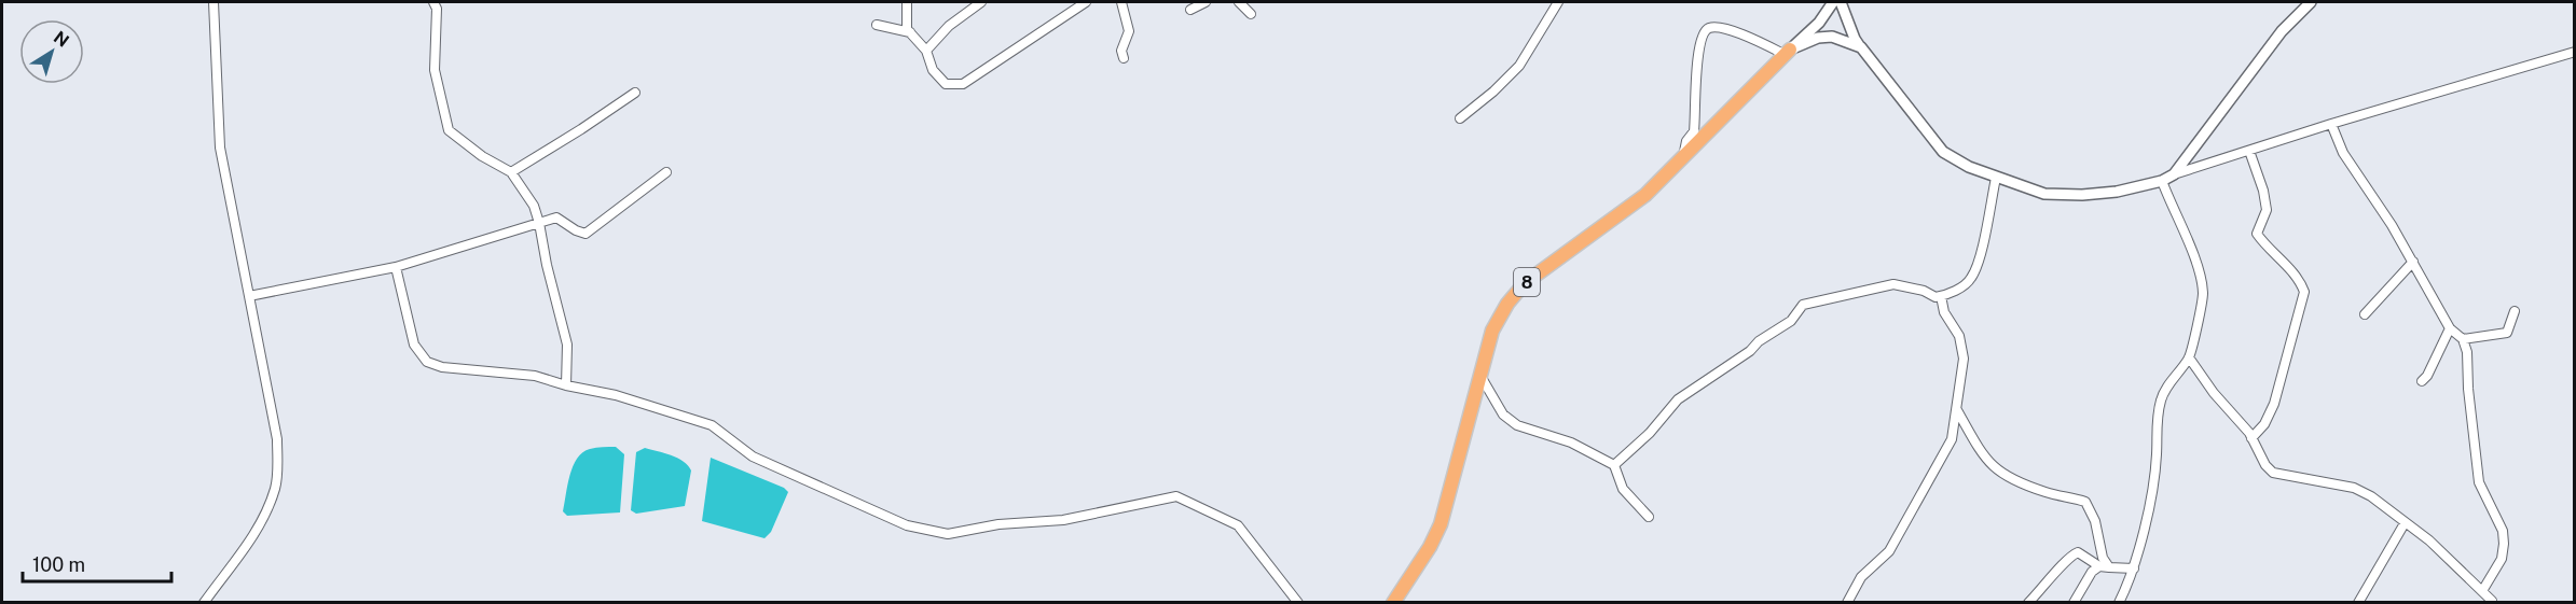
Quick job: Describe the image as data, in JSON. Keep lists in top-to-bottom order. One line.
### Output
{"streets":{"main road":["8"]},"scale_bar":"100 m","north":"top right"}
